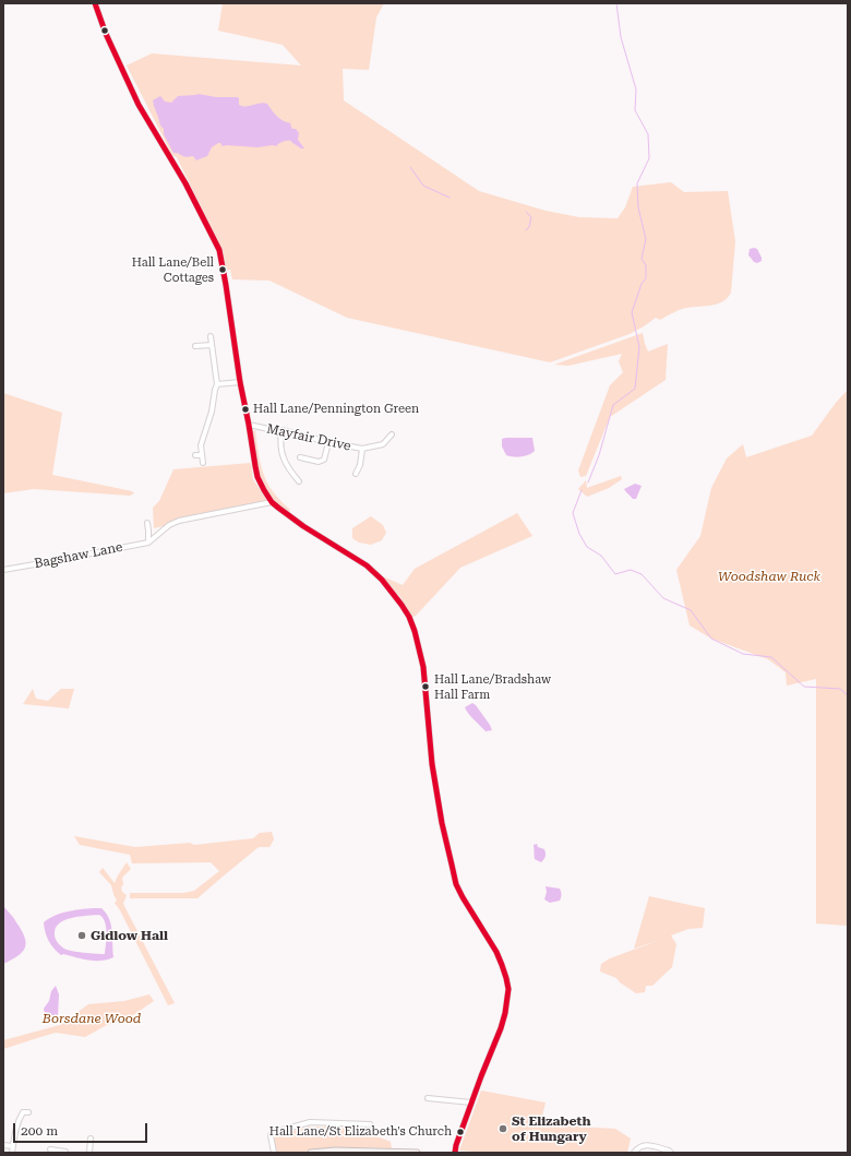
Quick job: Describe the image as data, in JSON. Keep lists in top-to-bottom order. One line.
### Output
{"streets":{"street":["Mayfair Drive","Bagshaw Lane"]},"parks":["Woodshaw Ruck","Borsdane Wood"],"places":["Hall Lane/Bell Cottages","Hall Lane/Pennington Green","Hall Lane/Bradshaw Hall Farm","Gidlow Hall","St Elizabeth of Hungary","Hall Lane/St Elizabeth's Church"],"scale_bar":"200 m"}
